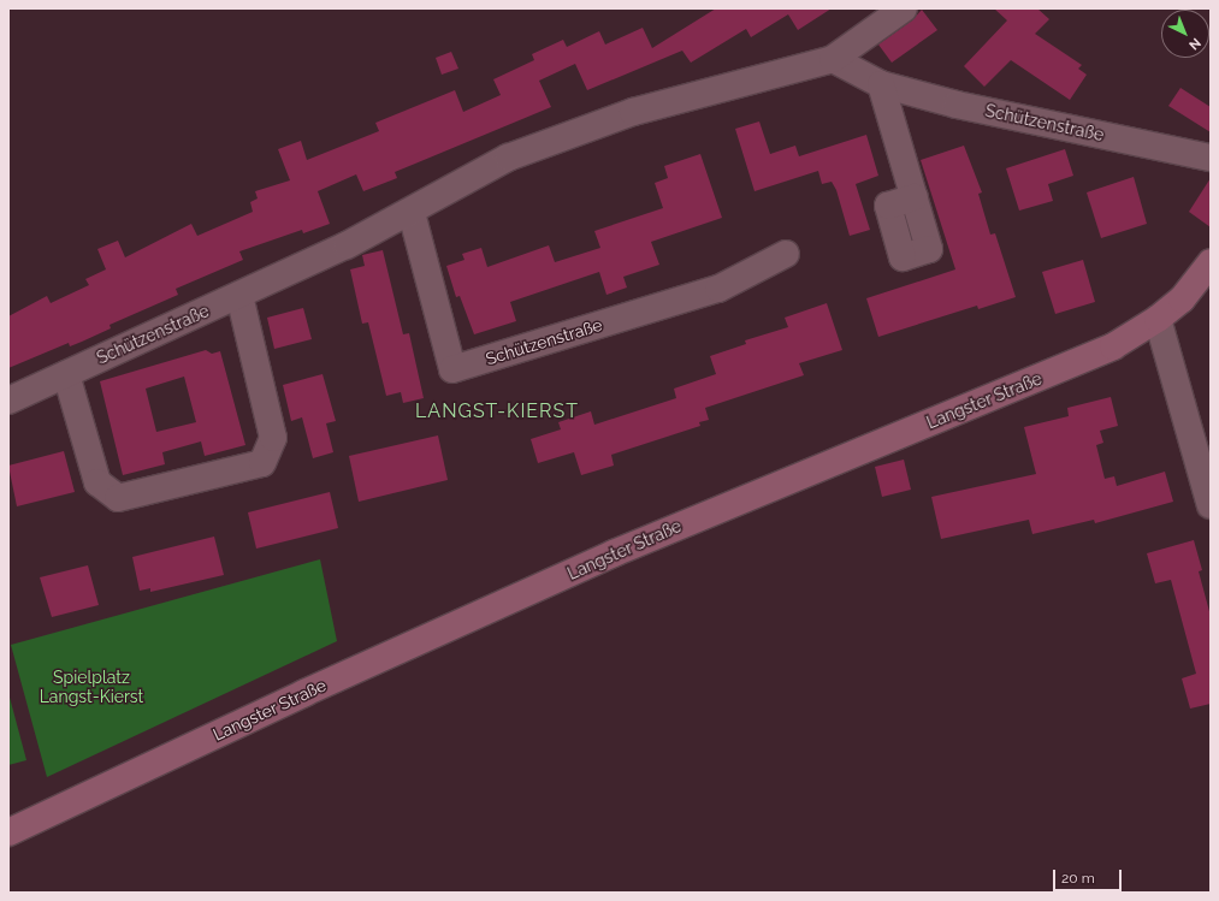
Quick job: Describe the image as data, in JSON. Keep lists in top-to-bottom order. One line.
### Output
{"streets":{"street":["Schützenstraße","Langster Straße"]},"districts":["LANGST-KIERST"],"parks":["Spielplatz Langst-Kierst"],"scale_bar":"20 m","north":"bottom right"}
